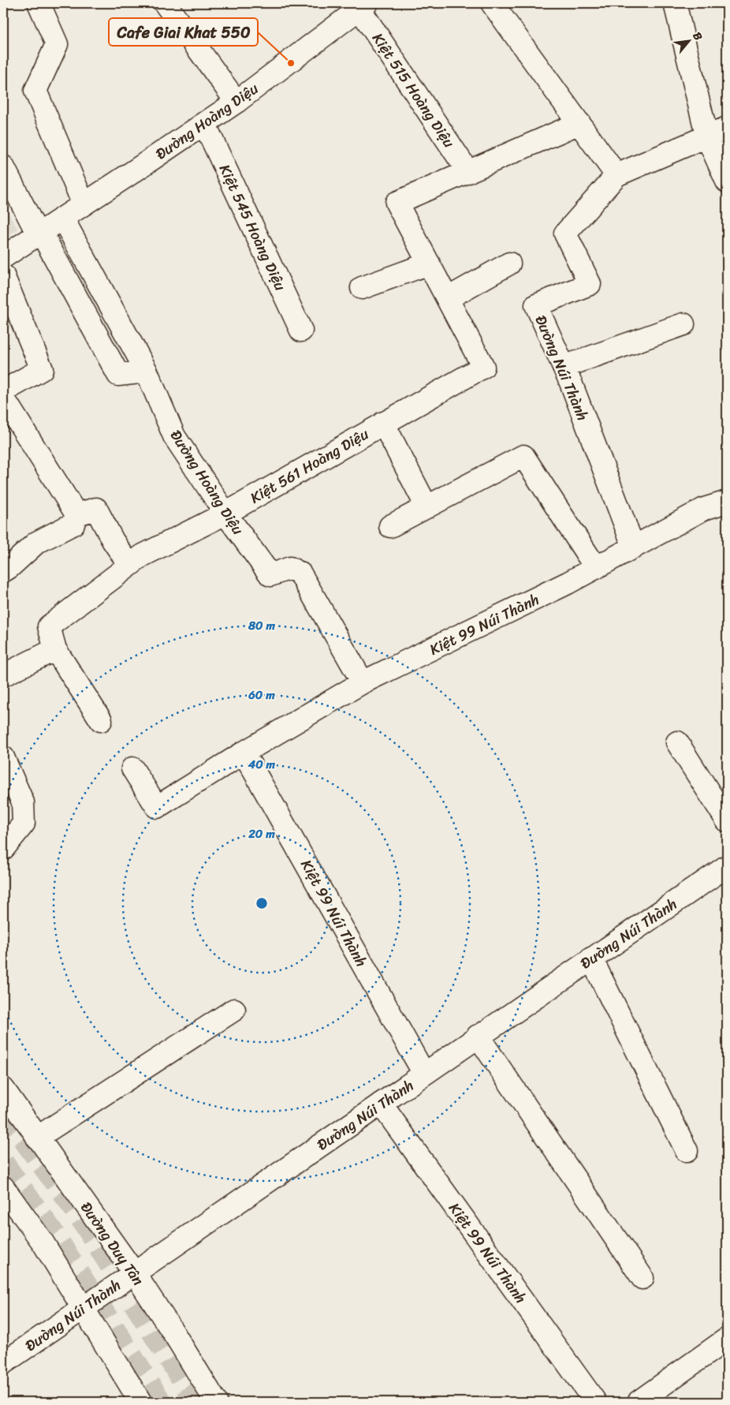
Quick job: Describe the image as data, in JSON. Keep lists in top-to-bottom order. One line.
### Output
{"streets":{"street":["Kiệt 515 Hoàng Diệu","Đường Hoàng Diệu","Kiệt 545 Hoàng Diệu","Đường Núi Thành","Kiệt 561 Hoàng Diệu","Kiệt 99 Núi Thành","Đường Duy Tân"]},"crossings":[["Kiệt 515 Hoàng Diệu","Đường Hoàng Diệu"],["Đường Hoàng Diệu","Kiệt 545 Hoàng Diệu"],["Đường Hoàng Diệu","Kiệt 561 Hoàng Diệu"],["Đường Hoàng Diệu","Kiệt 99 Núi Thành"],["Đường Núi Thành","Kiệt 99 Núi Thành"],["Đường Núi Thành","Đường Duy Tân"]],"places":["Cafe Giai Khat 550"],"north":"top right","rings":["80 m","60 m","40 m","20 m"]}
